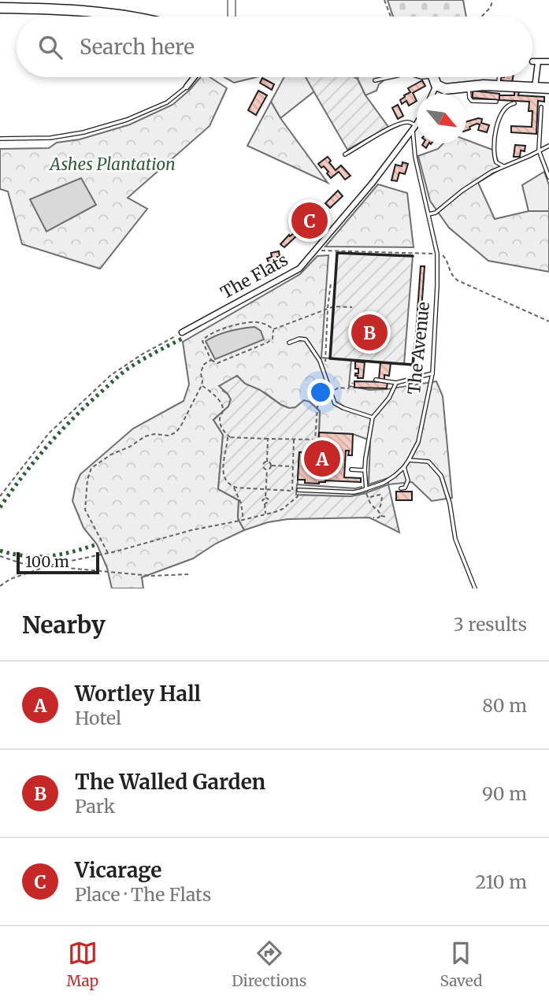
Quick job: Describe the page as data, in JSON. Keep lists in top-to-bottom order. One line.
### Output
{"streets":{"street":["The Flats"],"lane":["The Avenue"]},"crossings":[["The Flats","The Avenue"]],"parks":["Ashes Plantation"],"scale_bar":"100 m","north":"bottom right","page":{"search":"Search here","pins":["C","B","A"],"scale":"100 m","heading":["Nearby","3 results"],"list":[{"mark":"A","name":"Wortley Hall","note":"Hotel","value":"80 m"},{"mark":"B","name":"The Walled Garden","note":"Park","value":"90 m"},{"mark":"C","name":"Vicarage","note":"Place · The Flats","value":"210 m"}],"nav":["Map","Directions","Saved"]}}
